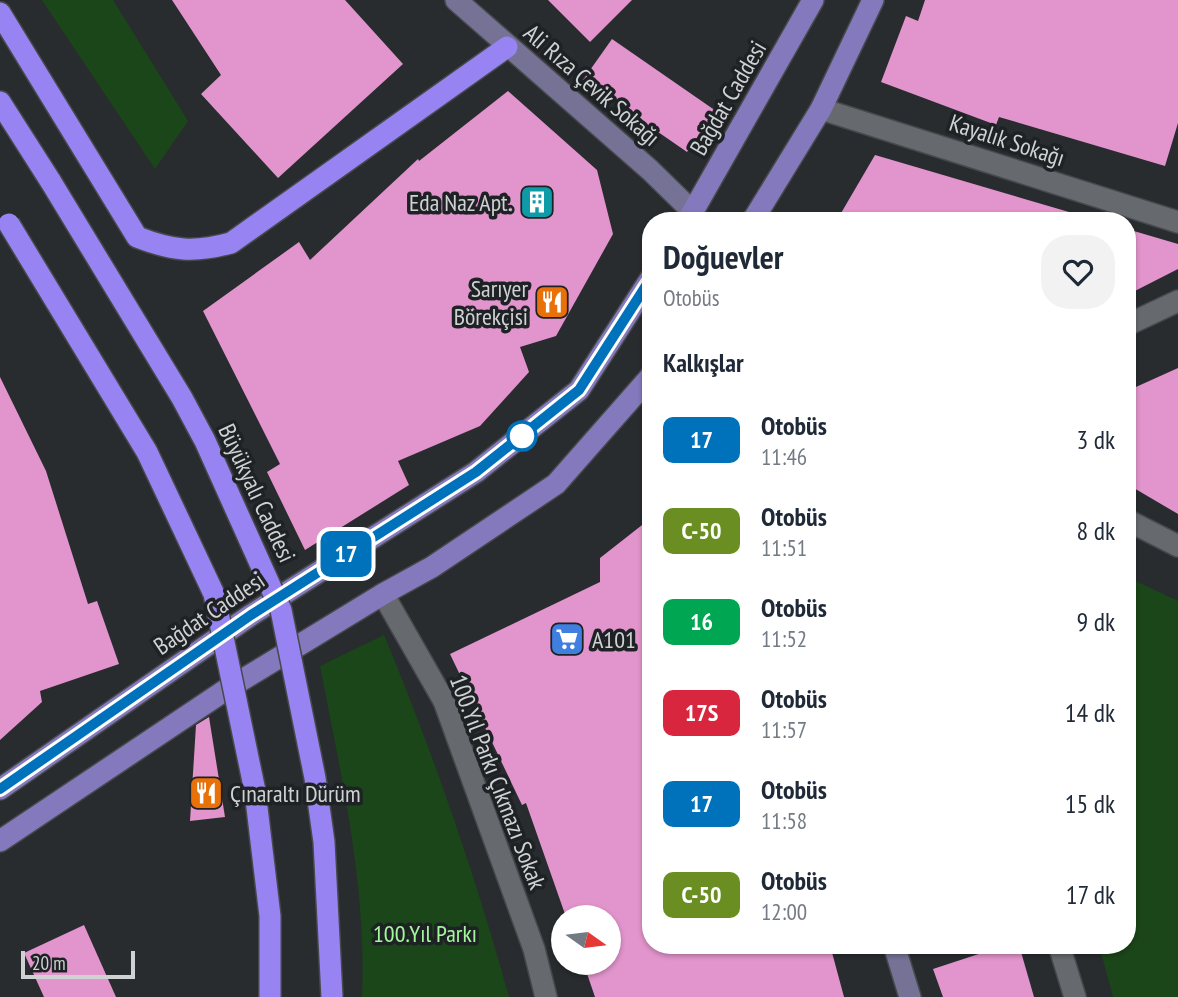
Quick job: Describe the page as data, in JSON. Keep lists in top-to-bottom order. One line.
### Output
{"streets":{"highway":["Büyükyalı Caddesi"],"main road":["Ali Rıza Çevik Sokağı","Bağdat Caddesi"],"street":["Kayalık Sokağı","100.Yıl Parkı Çıkmazı Sokak"]},"parks":["100.Yıl Parkı"],"places":{"building":["Eda Naz Apt."],"restaurant":["Sarıyer Börekçisi","Çınaraltı Dürüm"],"supermarket":["A101"]},"lines":["bus line 17"],"scale_bar":"20 m","north":"right","page":{"on_map":"17","heading":[["Doğuevler","Otobüs"],"Kalkışlar"],"list":[{"mark":"17","name":"Otobüs","note":"11:46","value":"3 dk"},{"mark":"C-50","name":"Otobüs","note":"11:51","value":"8 dk"},{"mark":"16","name":"Otobüs","note":"11:52","value":"9 dk"},{"mark":"17S","name":"Otobüs","note":"11:57","value":"14 dk"},{"mark":"17","name":"Otobüs","note":"11:58","value":"15 dk"},{"mark":"C-50","name":"Otobüs","note":"12:00","value":"17 dk"}],"scale":"20 m"}}
